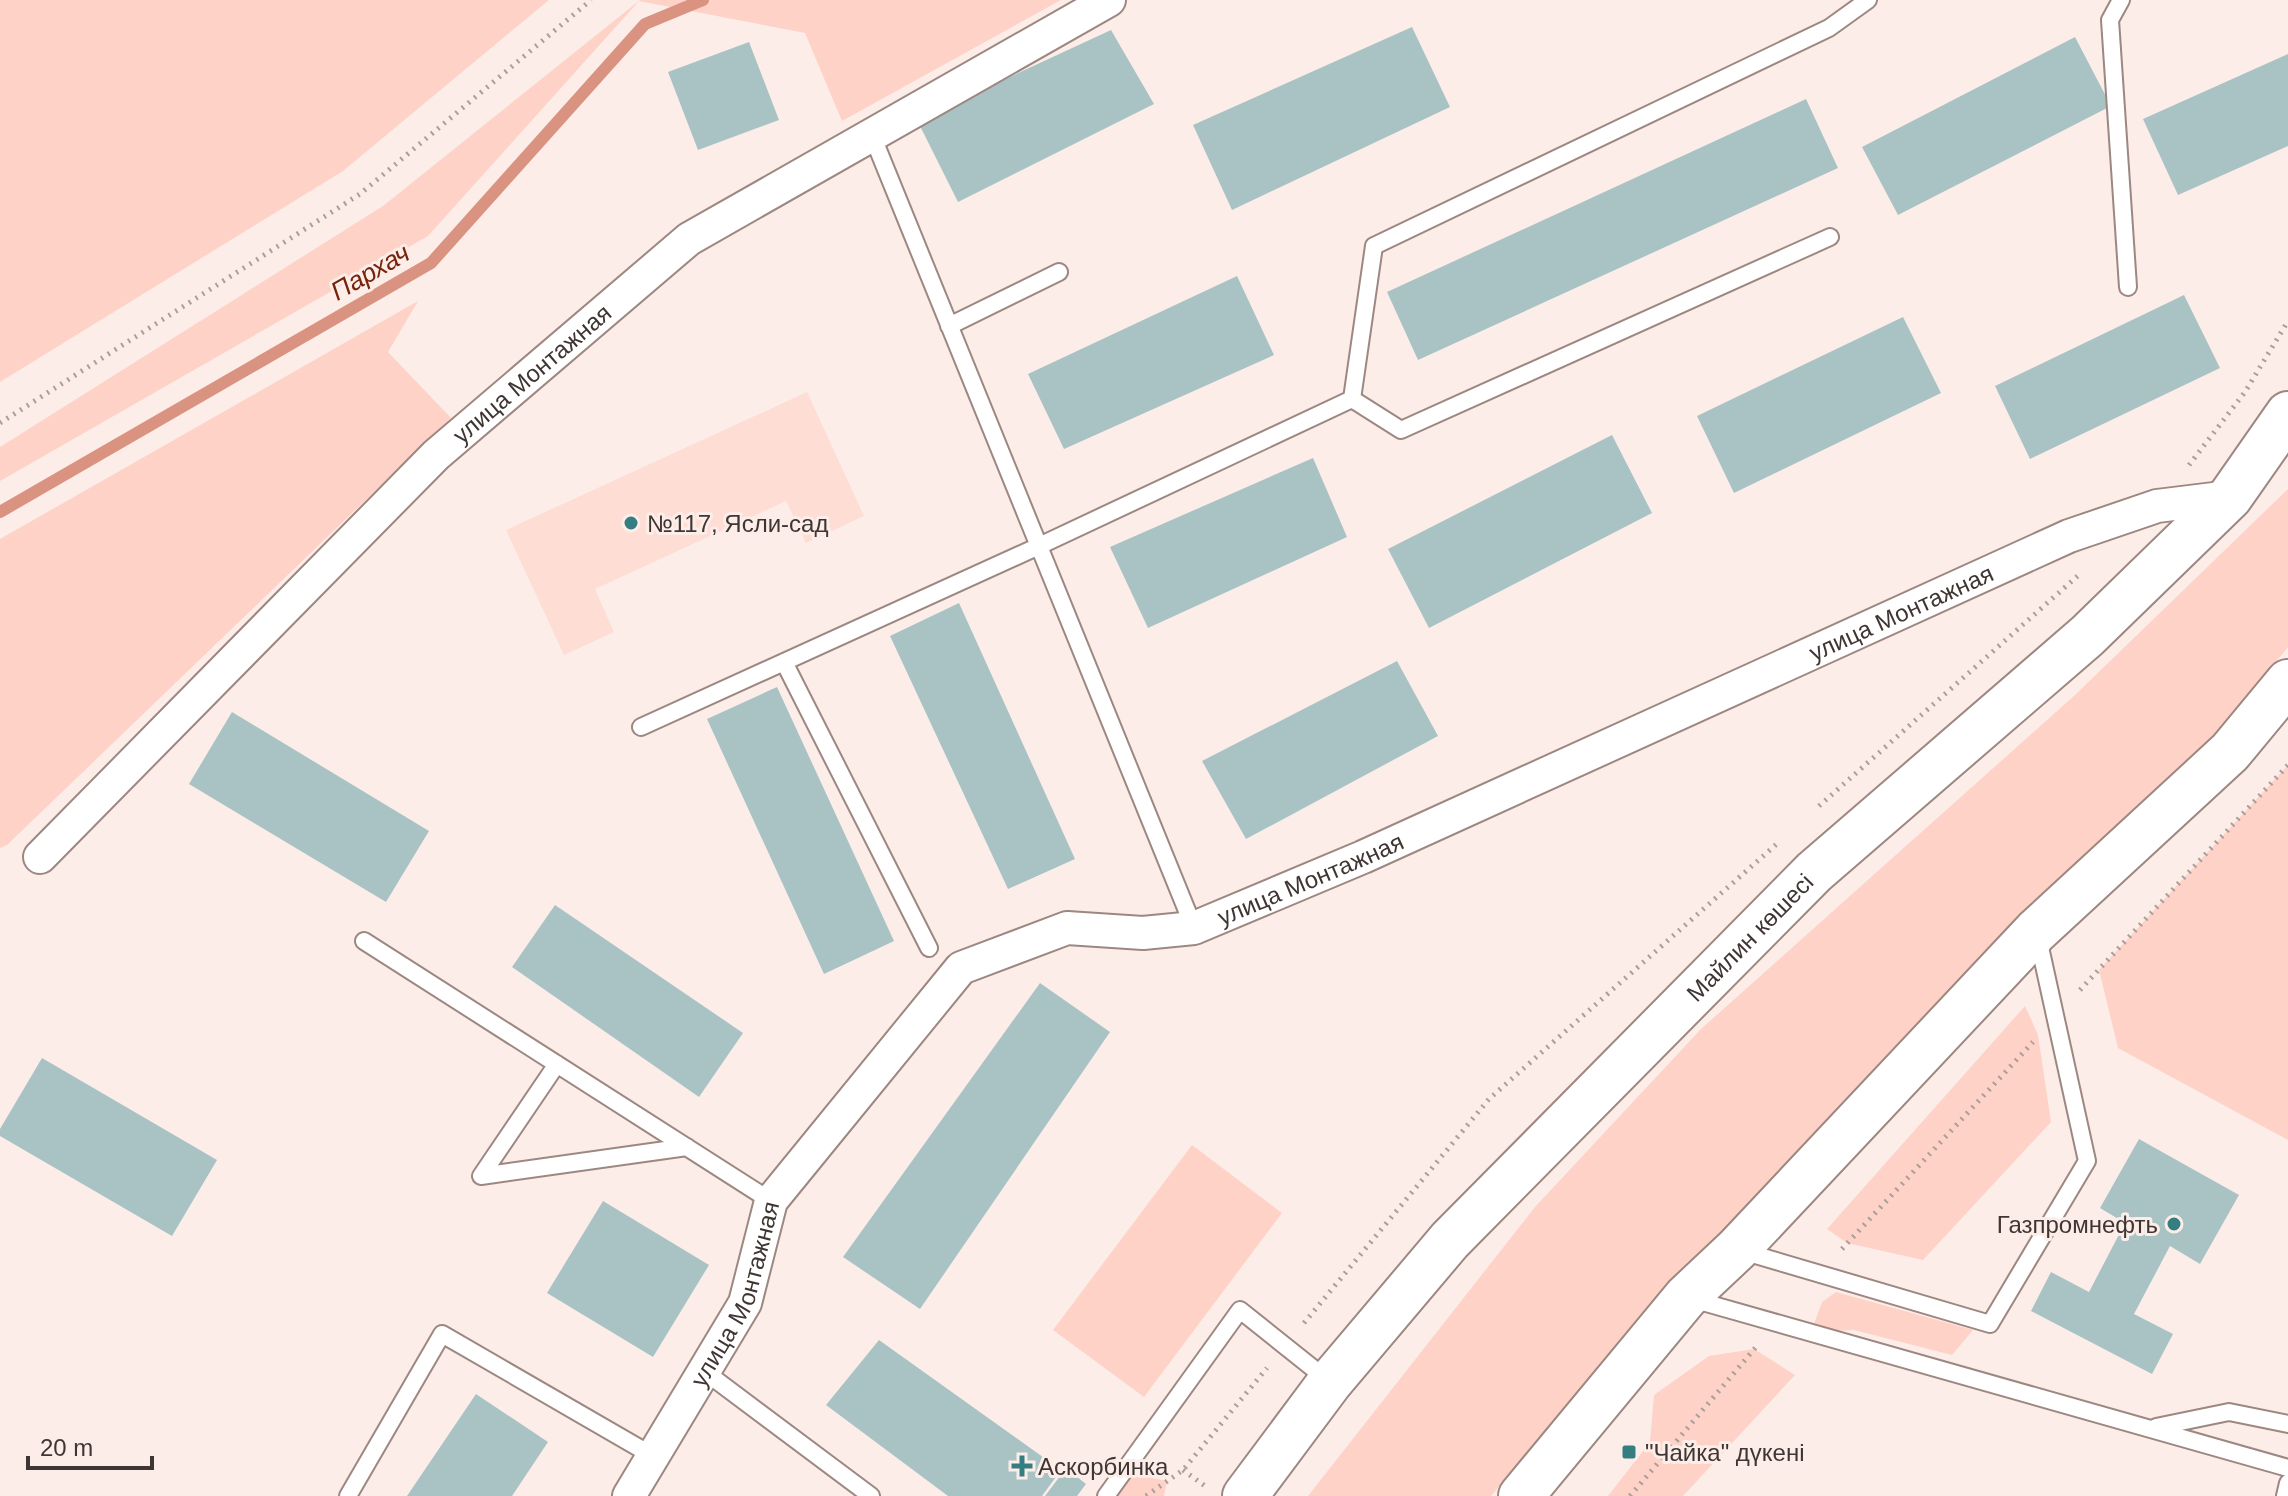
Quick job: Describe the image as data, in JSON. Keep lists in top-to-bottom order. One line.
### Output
{"streets":{"main road":["Майлин көшесі"],"street":["улица Монтажная"]},"crossings":[["улица Монтажная","Майлин көшесі"]],"water":["Пархач"],"places":{"other":["№117, Ясли-сад","Газпромнефть"],"transit":["\"Чайка\" дүкені"],"health":["Аскорбинка"]},"scale_bar":"20 m"}
